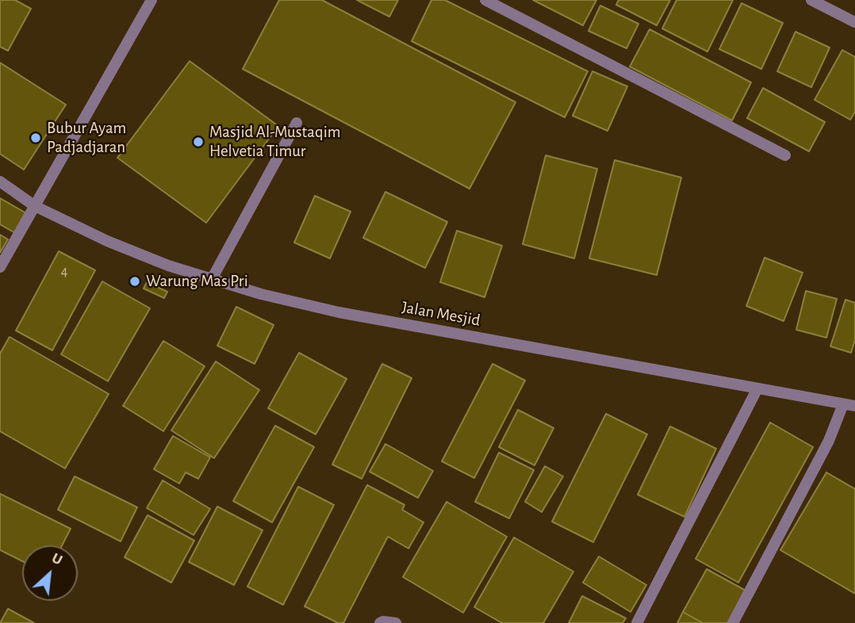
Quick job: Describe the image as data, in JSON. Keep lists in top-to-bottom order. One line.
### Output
{"streets":{"street":["Jalan Mesjid"]},"places":["Bubur Ayam Padjadjaran","Masjid Al-Mustaqim Helvetia Timur","Warung Mas Pri"],"house_numbers":["4"],"north":"top right"}
